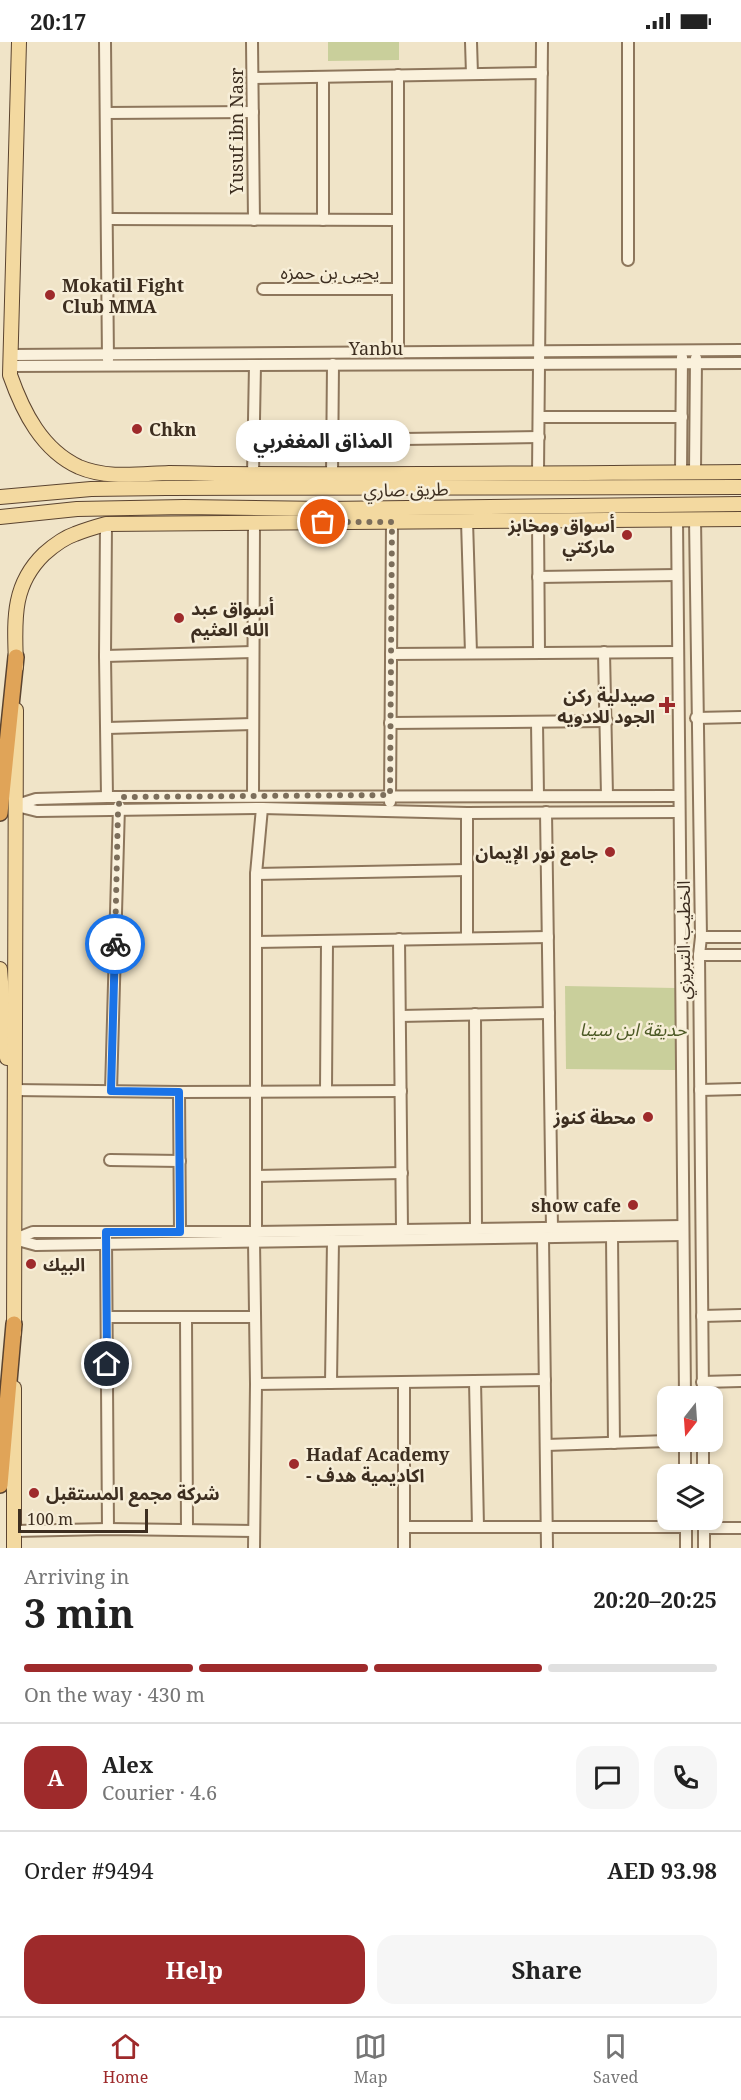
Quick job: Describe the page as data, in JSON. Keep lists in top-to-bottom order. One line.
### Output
{"streets":{"main road":["طريق صاري"],"street":["Yusuf ibn Nasr","يحيى بن حمزه","Yanbu","الخطيب التبريزي"]},"parks":["حديقة ابن سينا"],"places":{"other":["Mokatil Fight Club MMA","Chkn","المذاق المغغربي","أسواق ومخابز ماركتي","أسواق عبد الله العثيم","جامع نور الإيمان","محطة كنوز","show cafe","البيك","Hadaf Academy - اكاديمية هدف","شركة مجمع المستقبل"],"health":["صيدلية ركن الجود للادويه"]},"scale_bar":"100 m","north":"bottom","page":{"status":"20:17","bubble":"المذاق المغغربي","scale":"100 m","heading":["3 min","Arriving in","20:20–20:25"],"panel":["Alex","Courier · 4.6","Order #9494","AED 93.98"],"bar":"On the way · 430 m","round":"A","buttons":["Help","Share"],"tabs":["Home","Map","Saved"]}}
